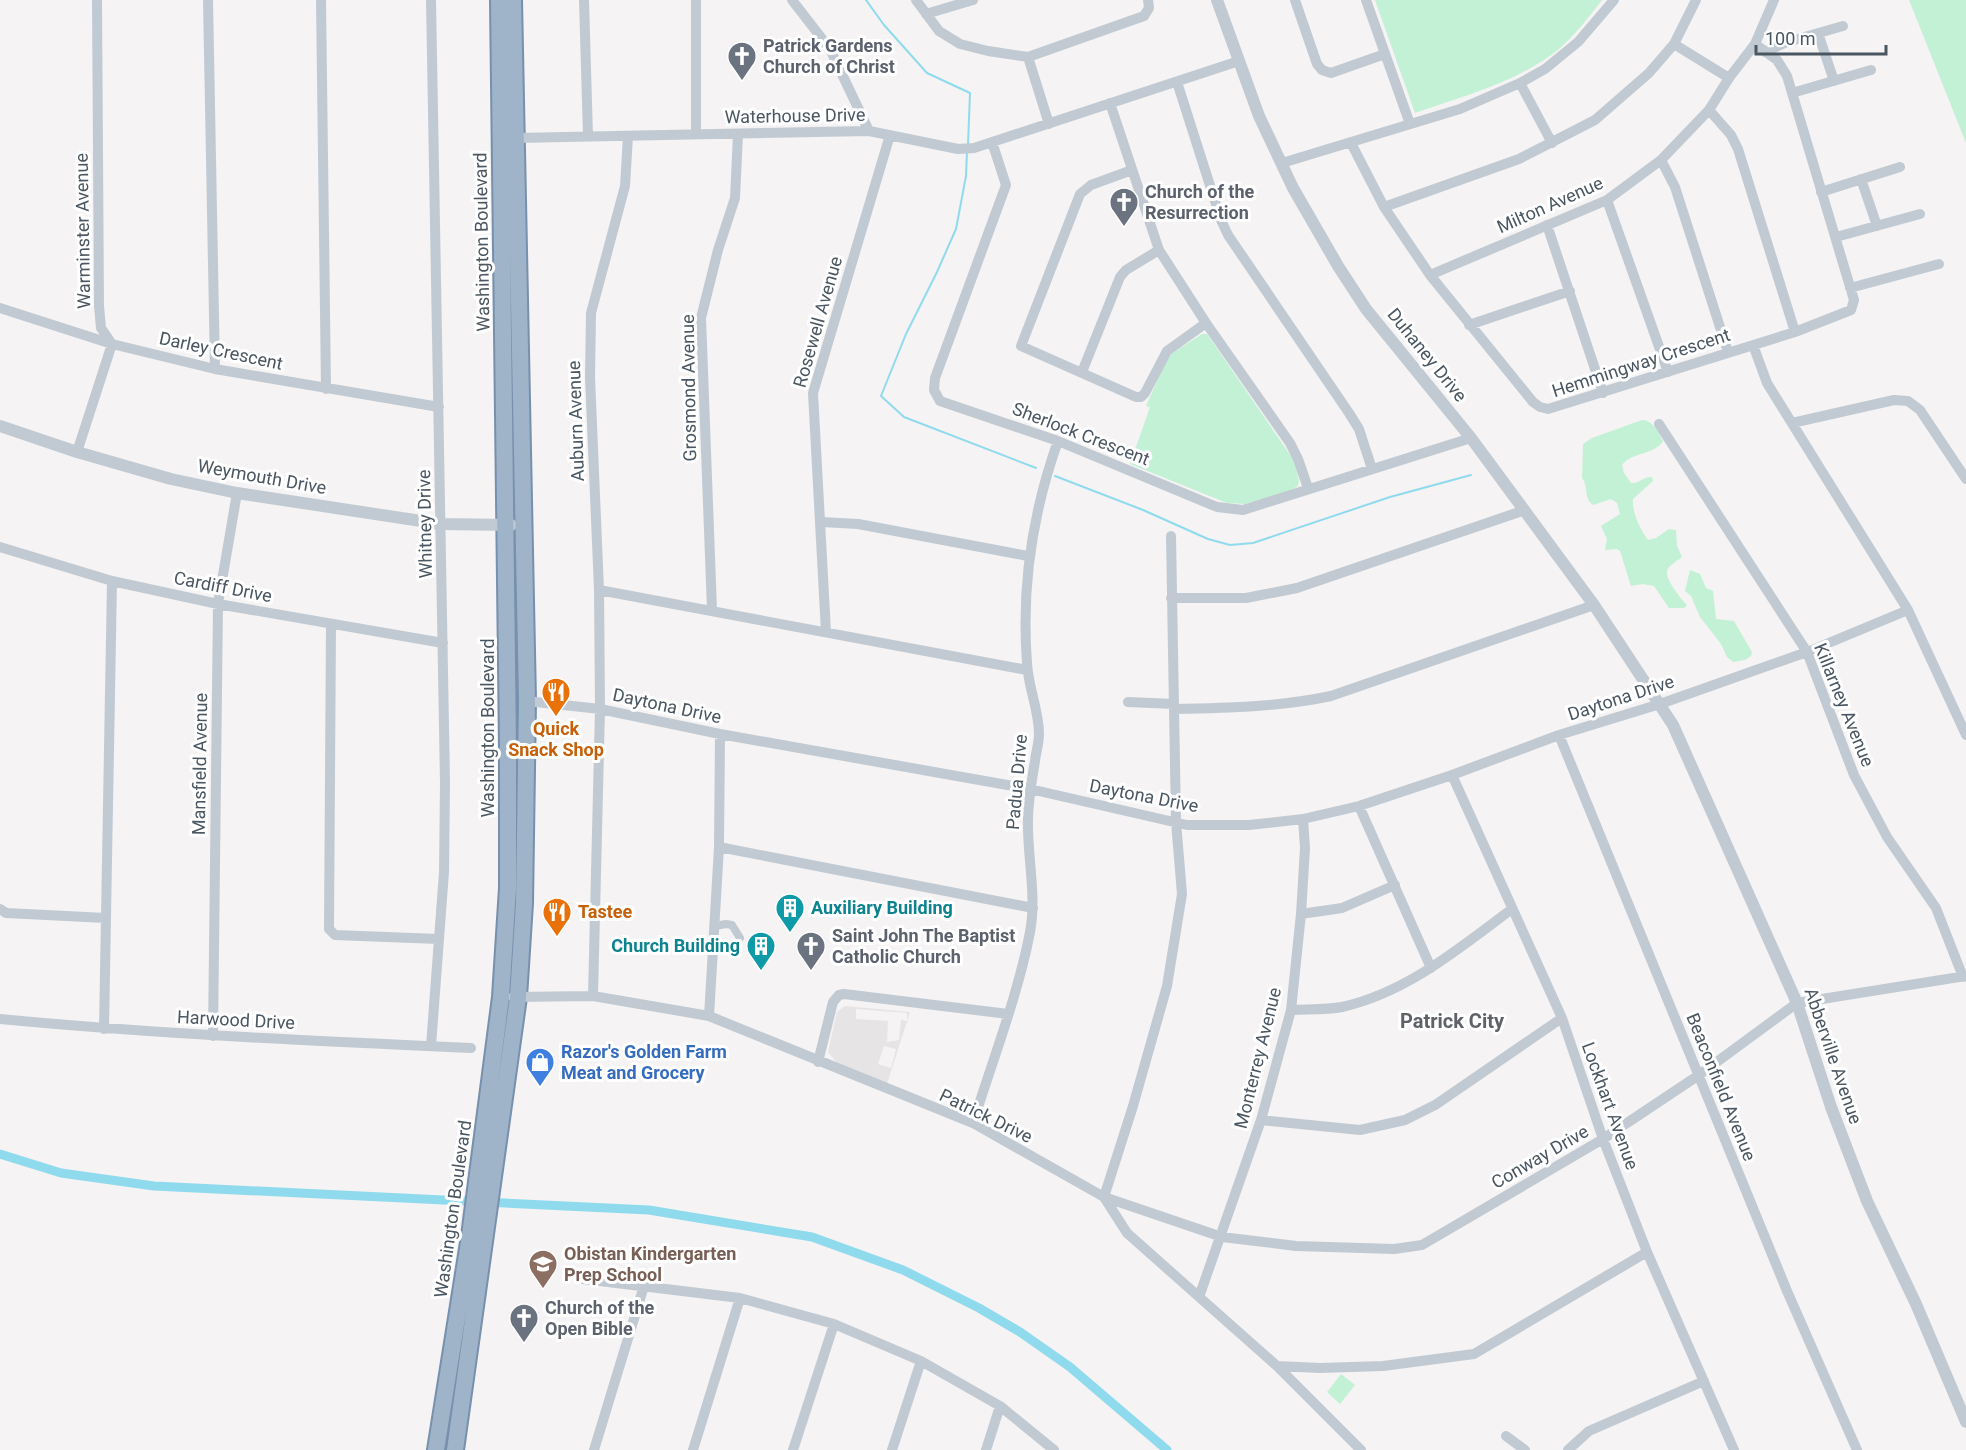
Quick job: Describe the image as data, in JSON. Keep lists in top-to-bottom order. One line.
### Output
{"streets":{"highway":["Washington Boulevard"],"street":["Waterhouse Drive","Milton Avenue","Warminster Avenue","Rosewell Avenue","Darley Crescent","Duhaney Drive","Hemmingway Crescent","Grosmond Avenue","Auburn Avenue","Sherlock Crescent","Weymouth Drive","Whitney Drive","Cardiff Drive","Daytona Drive","Killarney Avenue","Mansfield Avenue","Padua Drive","Harwood Drive","Abberville Avenue","Monterrey Avenue","Beaconfield Avenue","Lockhart Avenue","Patrick Drive","Conway Drive"]},"crossings":[["Waterhouse Drive","Washington Boulevard"],["Waterhouse Drive","Rosewell Avenue"],["Waterhouse Drive","Duhaney Drive"],["Waterhouse Drive","Grosmond Avenue"],["Waterhouse Drive","Auburn Avenue"],["Waterhouse Drive","Sherlock Crescent"],["Milton Avenue","Hemmingway Crescent"],["Warminster Avenue","Darley Crescent"],["Washington Boulevard","Weymouth Drive"],["Washington Boulevard","Daytona Drive"],["Washington Boulevard","Patrick Drive"],["Darley Crescent","Whitney Drive"],["Duhaney Drive","Sherlock Crescent"],["Duhaney Drive","Daytona Drive"],["Duhaney Drive","Abberville Avenue"],["Auburn Avenue","Daytona Drive"],["Auburn Avenue","Patrick Drive"],["Sherlock Crescent","Padua Drive"],["Weymouth Drive","Whitney Drive"],["Weymouth Drive","Mansfield Avenue"],["Whitney Drive","Cardiff Drive"],["Whitney Drive","Harwood Drive"],["Cardiff Drive","Mansfield Avenue"],["Daytona Drive","Killarney Avenue"],["Daytona Drive","Padua Drive"],["Daytona Drive","Abberville Avenue"],["Daytona Drive","Monterrey Avenue"],["Daytona Drive","Beaconfield Avenue"],["Daytona Drive","Lockhart Avenue"],["Killarney Avenue","Conway Drive"],["Mansfield Avenue","Harwood Drive"],["Padua Drive","Patrick Drive"],["Abberville Avenue","Conway Drive"],["Monterrey Avenue","Patrick Drive"],["Monterrey Avenue","Conway Drive"],["Beaconfield Avenue","Conway Drive"],["Lockhart Avenue","Conway Drive"],["Patrick Drive","Conway Drive"]],"districts":["Patrick City"],"places":{"church":["Patrick Gardens Church of Christ","Church of the Resurrection","Saint John The Baptist Catholic Church","Church of the Open Bible"],"restaurant":["Quick Snack Shop","Tastee"],"building":["Auxiliary Building","Church Building"],"shop":["Razor's Golden Farm Meat and Grocery"],"school or university":["Obistan Kindergarten Prep School"]},"scale_bar":"100 m"}
